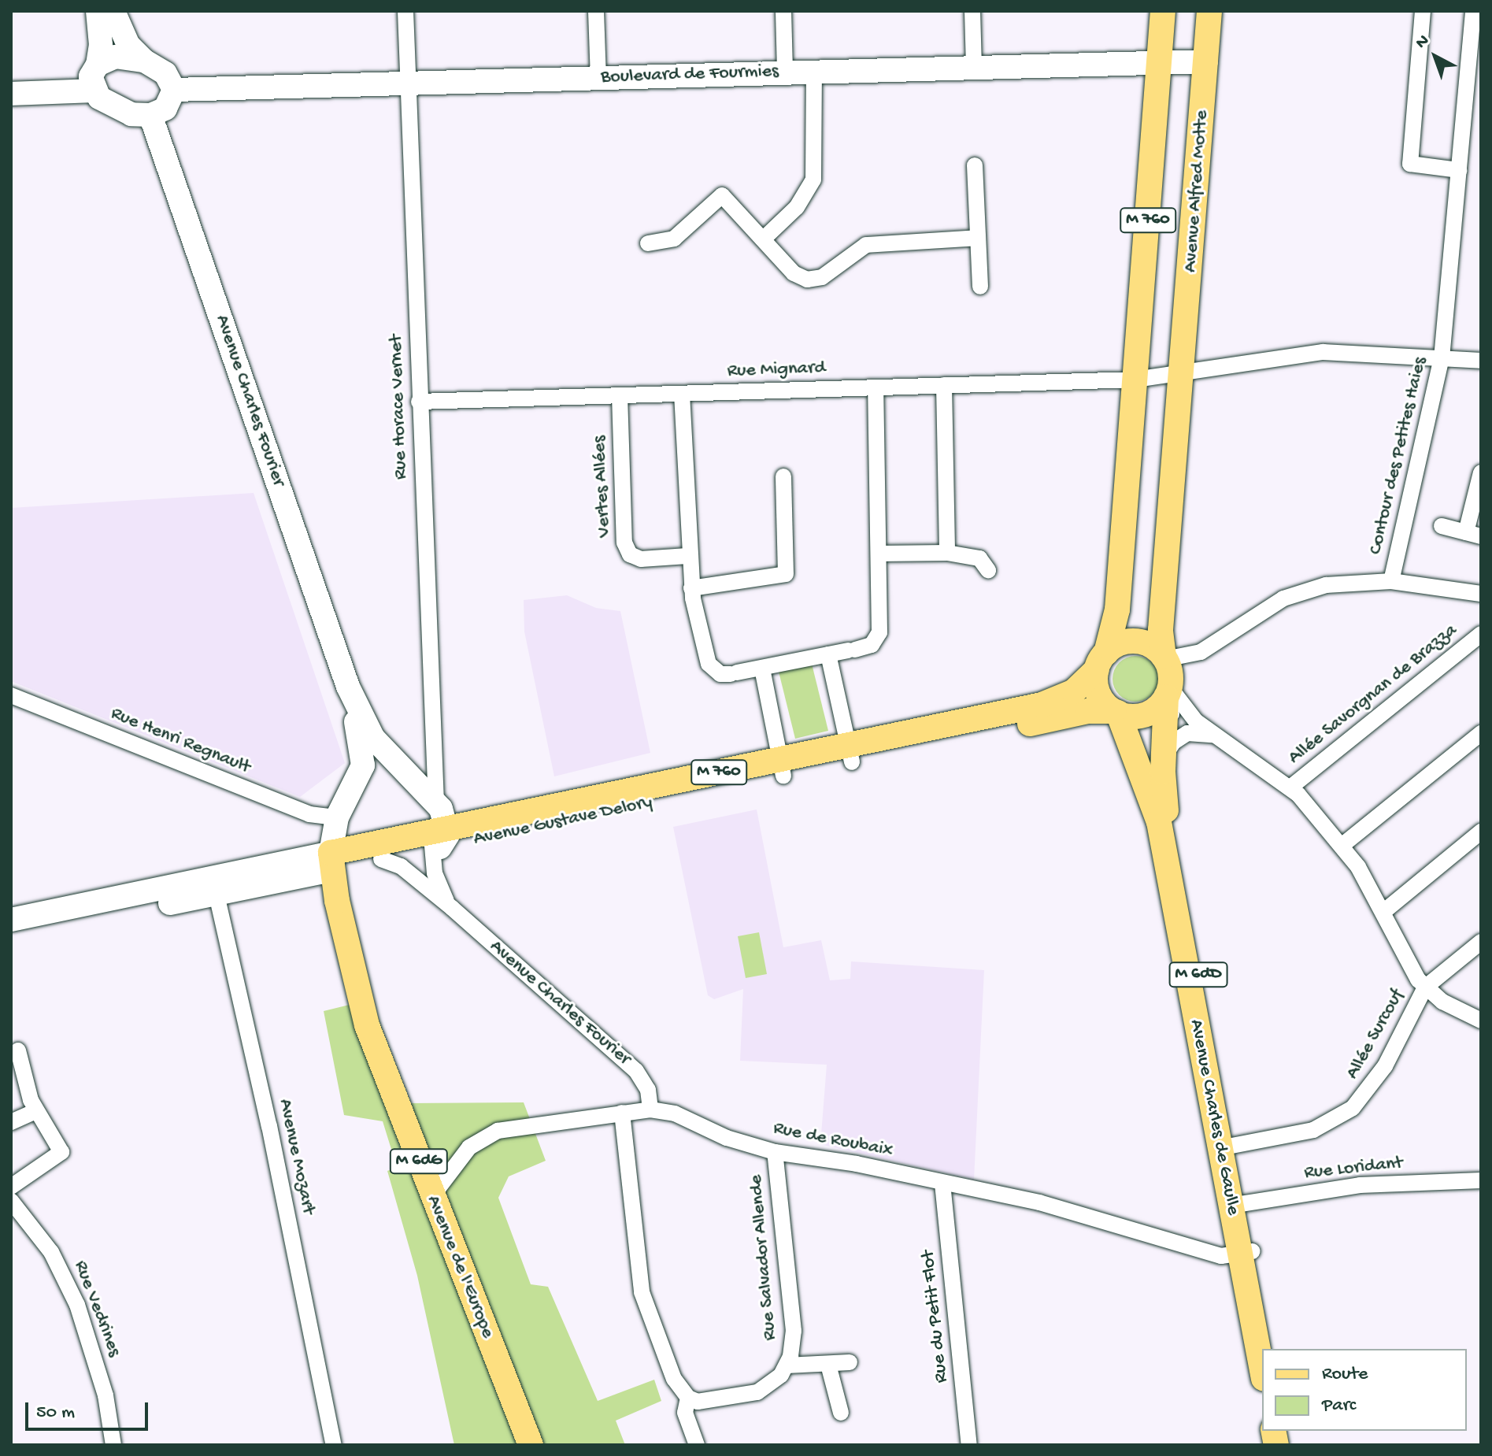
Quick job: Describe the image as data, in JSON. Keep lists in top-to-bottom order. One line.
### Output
{"streets":{"main road":["Avenue Alfred Motte","M 760","Avenue Gustave Delory","M 6dD","Avenue Charles de Gaulle","M 6dG","Avenue de l'Europe"],"street":["Boulevard de Fourmies","Rue Mignard","Avenue Charles Fourier","Rue Horace Vernet","Contour des Petites Haies","Vertes Allées","Allée Savorgnan de Brazza","Rue Henri Regnault","Allée Surcouf","Rue de Roubaix","Avenue Mozart","Rue Loridant","Rue Salvador Allende","Rue Vedrines","Rue du Petit Flot"]},"crossings":[["Boulevard de Fourmies","Avenue Alfred Motte"],["Boulevard de Fourmies","M 760"],["Boulevard de Fourmies","Avenue Charles Fourier"],["Boulevard de Fourmies","Rue Horace Vernet"],["Avenue Alfred Motte","M 760"],["Avenue Alfred Motte","Contour des Petites Haies"],["Avenue Alfred Motte","Avenue Gustave Delory"],["Avenue Alfred Motte","Avenue Charles de Gaulle"],["M 760","Rue Mignard"],["M 760","Contour des Petites Haies"],["M 760","Avenue Gustave Delory"],["M 760","Avenue Charles de Gaulle"],["Rue Mignard","Rue Horace Vernet"],["Rue Mignard","Vertes Allées"],["Avenue Charles Fourier","Rue Horace Vernet"],["Avenue Charles Fourier","Rue Henri Regnault"],["Avenue Charles Fourier","Avenue Gustave Delory"],["Avenue Charles Fourier","Rue de Roubaix"],["Avenue Charles Fourier","Avenue de l'Europe"],["Contour des Petites Haies","Avenue Gustave Delory"],["Contour des Petites Haies","Avenue Charles de Gaulle"],["Avenue Gustave Delory","Avenue Charles de Gaulle"],["Avenue Gustave Delory","Avenue Mozart"],["Avenue Gustave Delory","Avenue de l'Europe"],["Allée Surcouf","Avenue Charles de Gaulle"],["Avenue Charles de Gaulle","Rue de Roubaix"],["Avenue Charles de Gaulle","Rue Loridant"],["Rue de Roubaix","Rue Salvador Allende"],["Rue de Roubaix","Avenue de l'Europe"],["Rue de Roubaix","Rue du Petit Flot"]],"legend":["Route","Parc"],"scale_bar":"50 m","north":"top left"}
